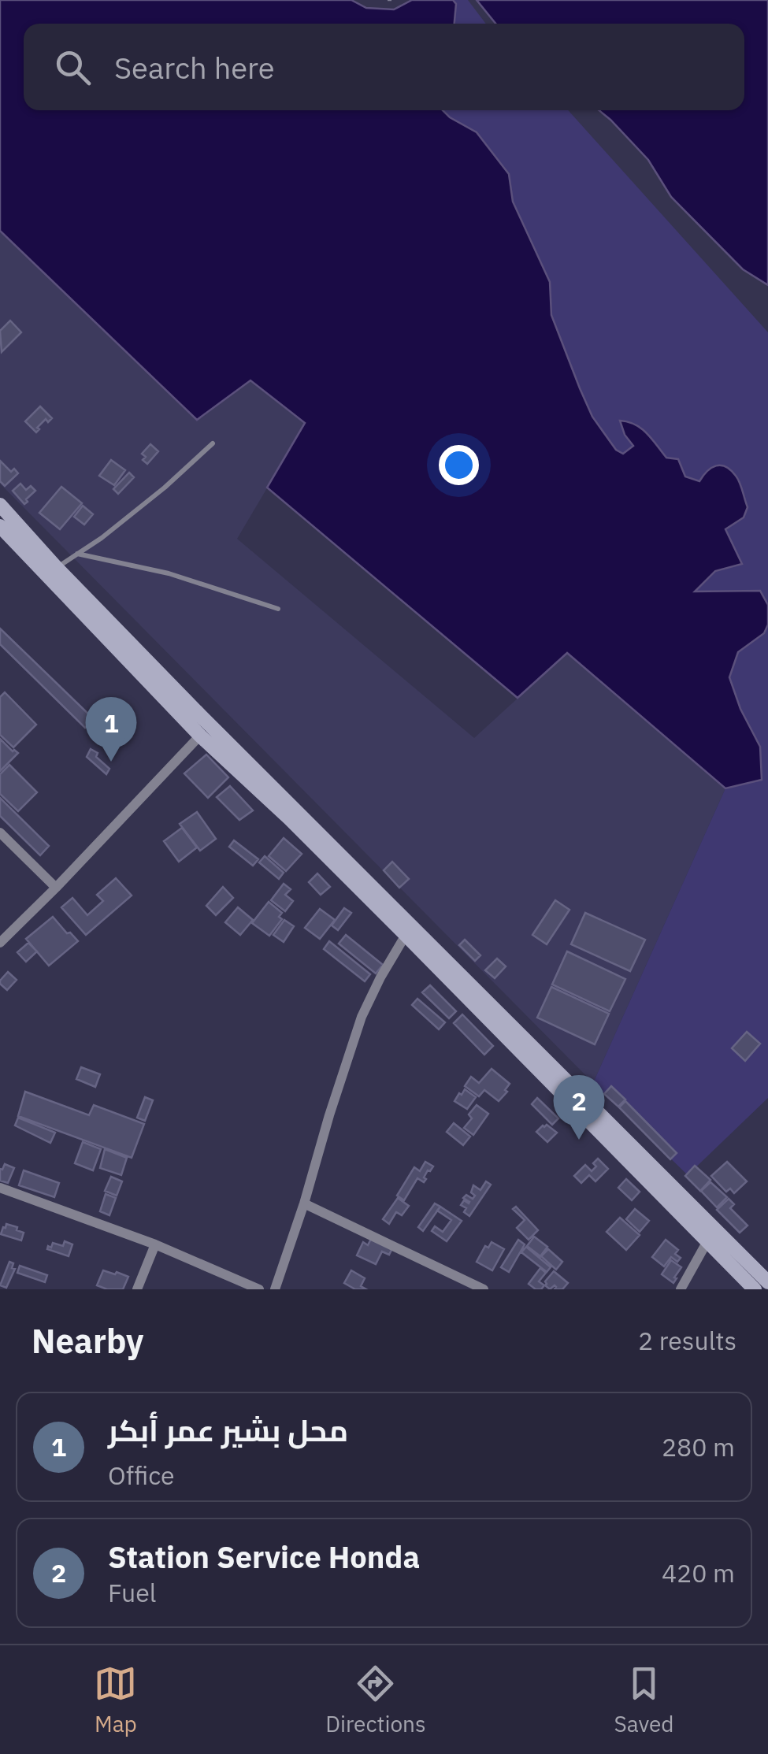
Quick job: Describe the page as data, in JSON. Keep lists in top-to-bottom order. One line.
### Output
{"page":{"search":"Search here","pins":["1","2"],"heading":["Nearby","2 results"],"list":[{"mark":"1","name":"محل بشير عمر أبكر","note":"Office","value":"280 m"},{"mark":"2","name":"Station Service Honda","note":"Fuel","value":"420 m"}],"nav":["Map","Directions","Saved"]}}
